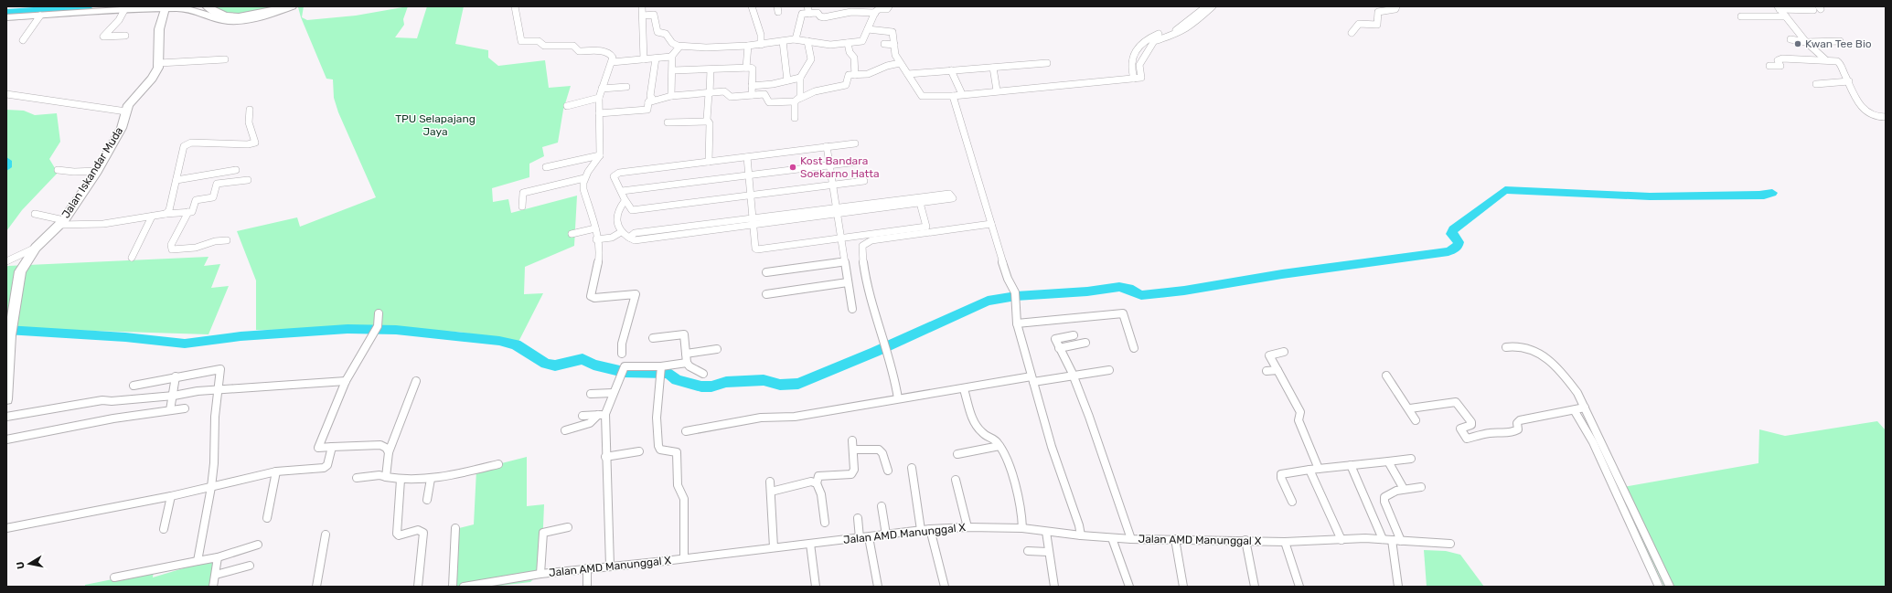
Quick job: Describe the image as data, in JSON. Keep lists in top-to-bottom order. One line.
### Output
{"streets":{"street":["Jalan Iskandar Muda","Jalan AMD Manunggal X"]},"parks":["TPU Selapajang Jaya"],"places":["Kwan Tee Bio","Kost Bandara Soekarno Hatta"],"north":"left"}
